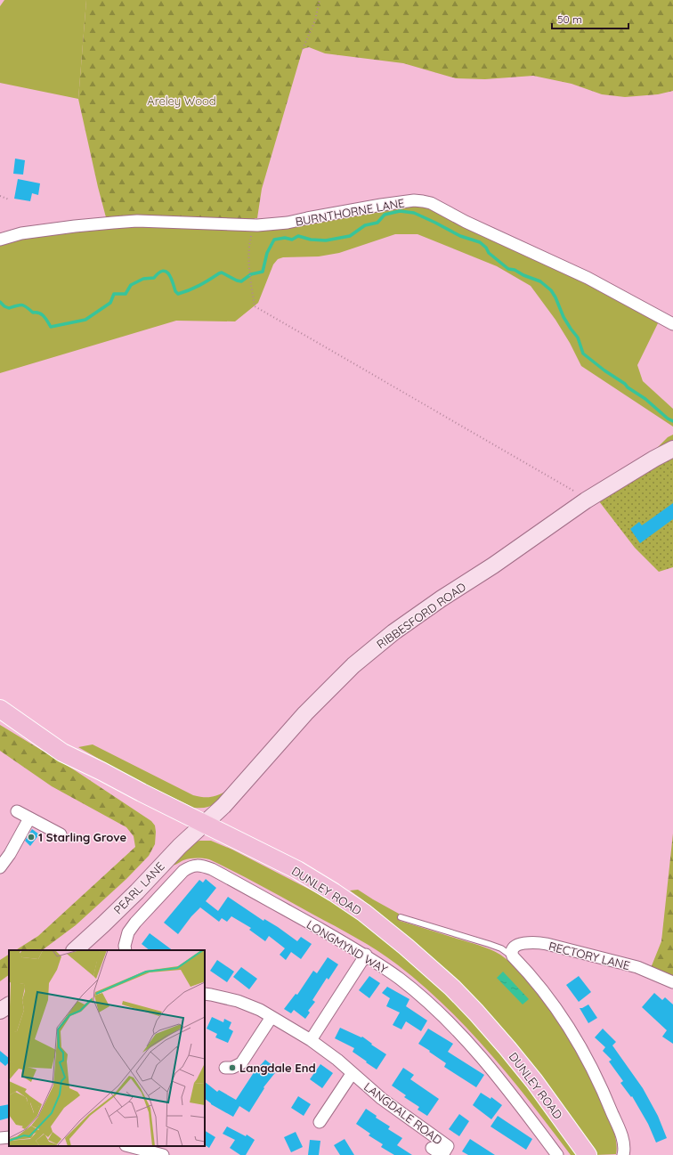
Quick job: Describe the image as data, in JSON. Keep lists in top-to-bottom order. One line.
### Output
{"streets":{"main road":["RIBBESFORD ROAD","PEARL LANE","DUNLEY ROAD"],"street":["BURNTHORNE LANE","LONGMYND WAY","RECTORY LANE","LANGDALE ROAD"]},"crossings":[["RIBBESFORD ROAD","PEARL LANE"],["RIBBESFORD ROAD","DUNLEY ROAD"],["PEARL LANE","DUNLEY ROAD"]],"parks":["Areley Wood"],"places":["1 Starling Grove","Langdale End"],"scale_bar":"50 m"}
